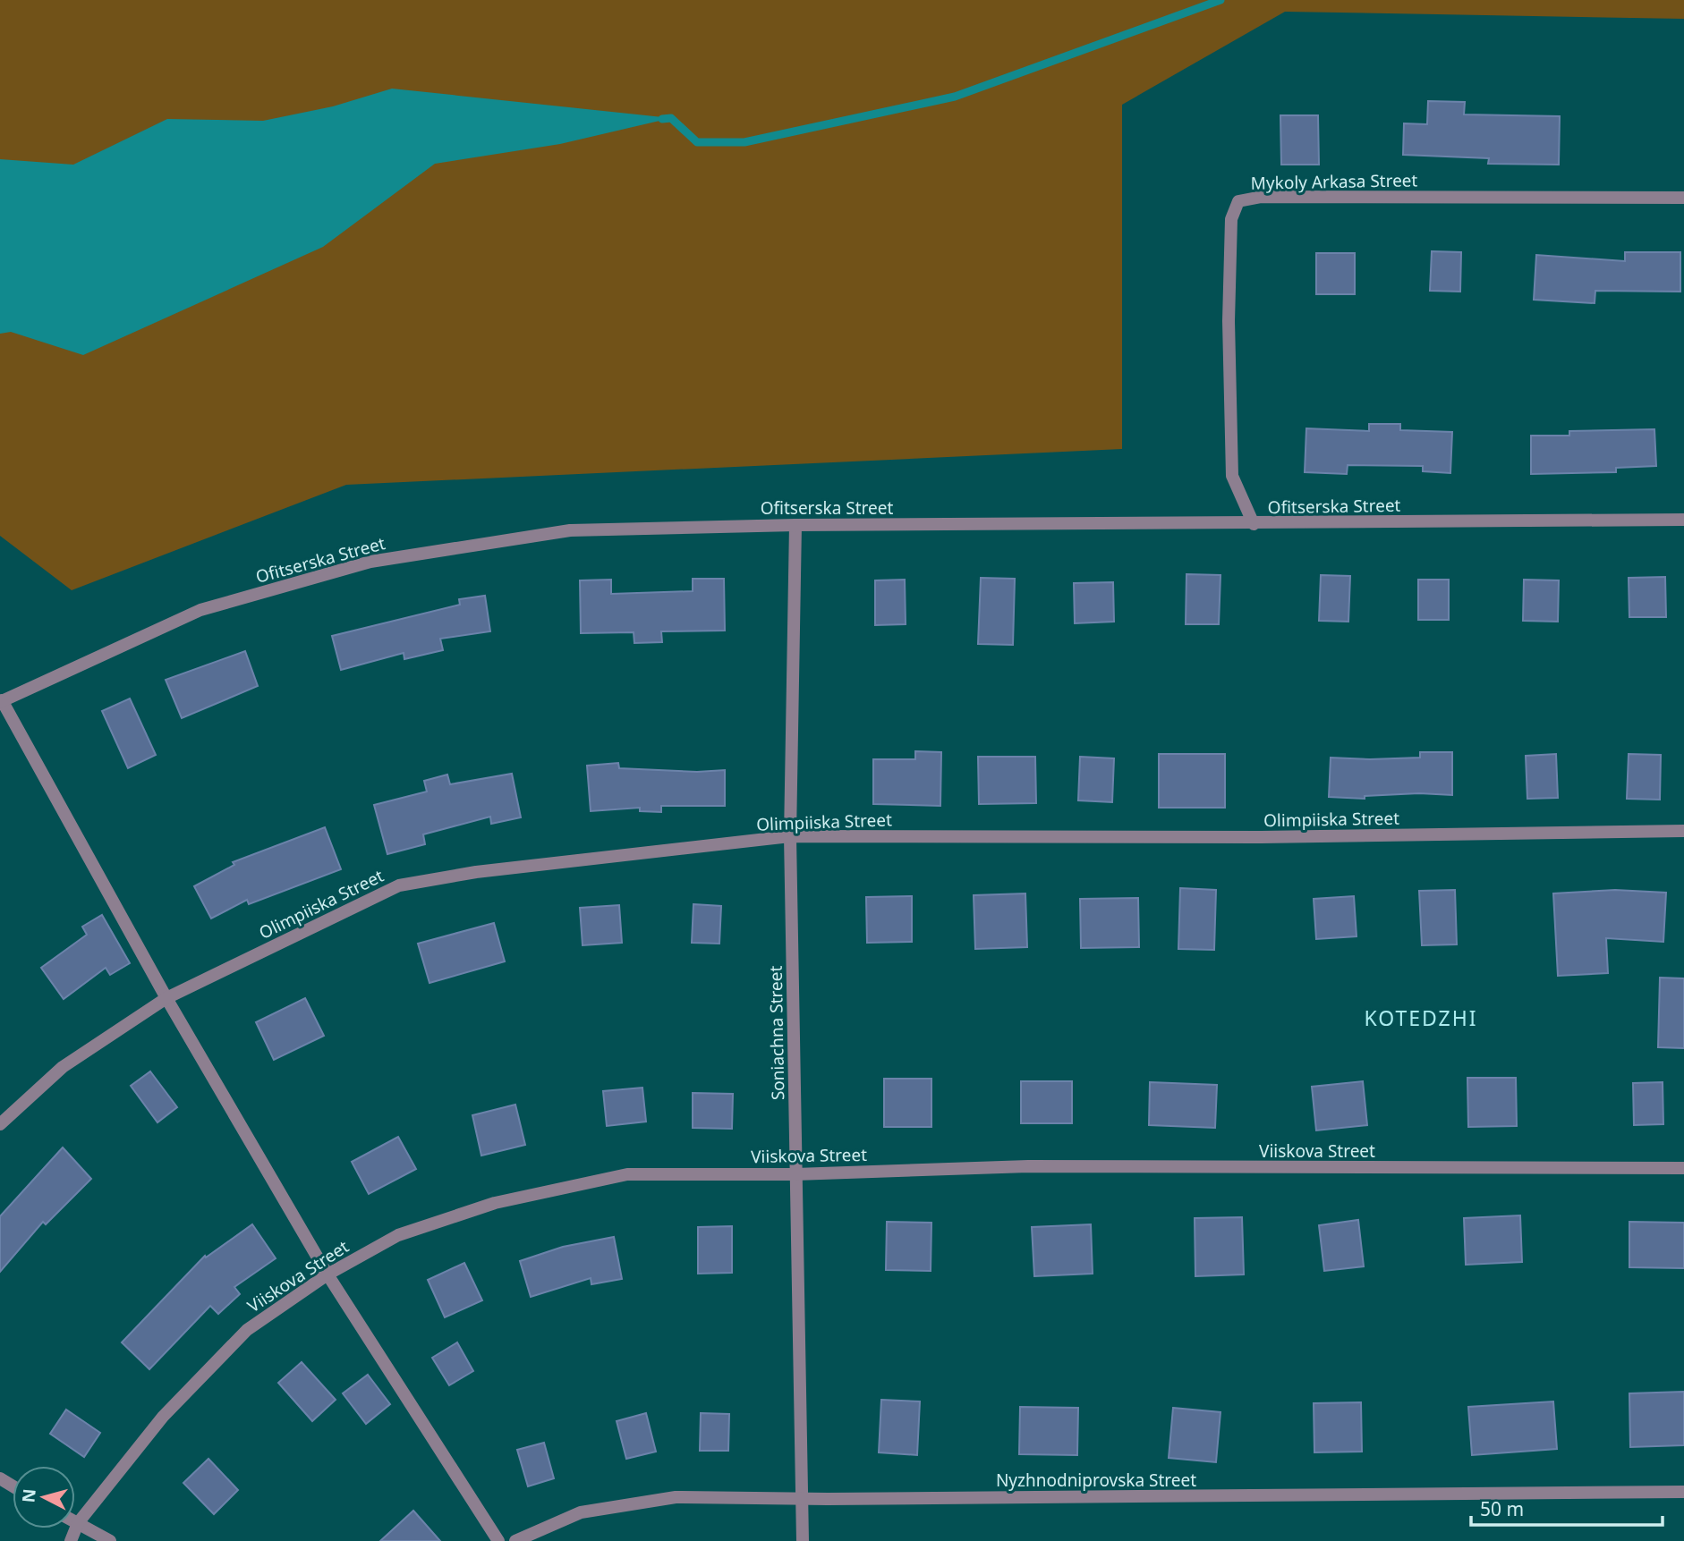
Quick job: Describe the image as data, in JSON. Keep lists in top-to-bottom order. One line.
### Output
{"streets":{"street":["Mykoly Arkasa Street","Ofitserska Street","Olimpiiska Street","Soniachna Street","Viiskova Street","Nyzhnodniprovska Street"]},"crossings":[["Mykoly Arkasa Street","Ofitserska Street"],["Ofitserska Street","Soniachna Street"],["Olimpiiska Street","Soniachna Street"],["Soniachna Street","Viiskova Street"],["Soniachna Street","Nyzhnodniprovska Street"]],"districts":["KOTEDZHI"],"scale_bar":"50 m","north":"left"}
